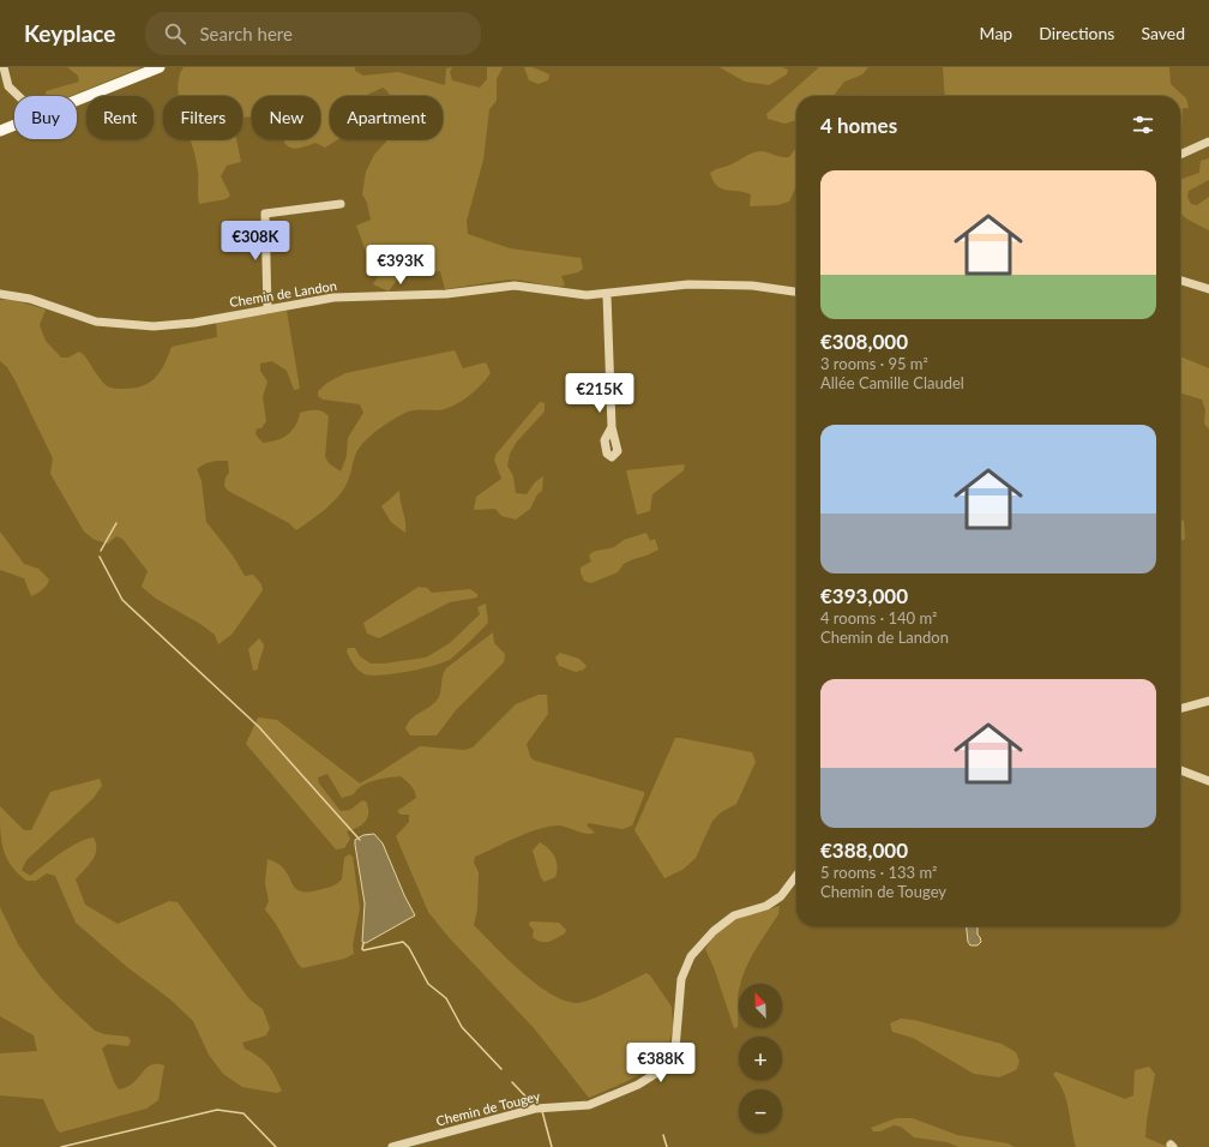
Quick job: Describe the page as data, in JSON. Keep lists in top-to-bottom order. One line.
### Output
{"streets":{"street":["Chemin de Landon","Chemin de Tougey"]},"north":"top left","page":{"header":"Keyplace","search":"Search here","nav":["Map","Directions","Saved"],"chip":["Buy","Rent","Filters","New","Apartment"],"heading":"4 homes","list":[{"name":"€308,000","note":"3 rooms · 95 m² · Allée Camille Claudel"},{"name":"€393,000","note":"4 rooms · 140 m² · Chemin de Landon"},{"name":"€388,000","note":"5 rooms · 133 m² · Chemin de Tougey"}],"price":["€308K","€393K","€215K","€388K"],"map_buttons":["+","−"]}}
